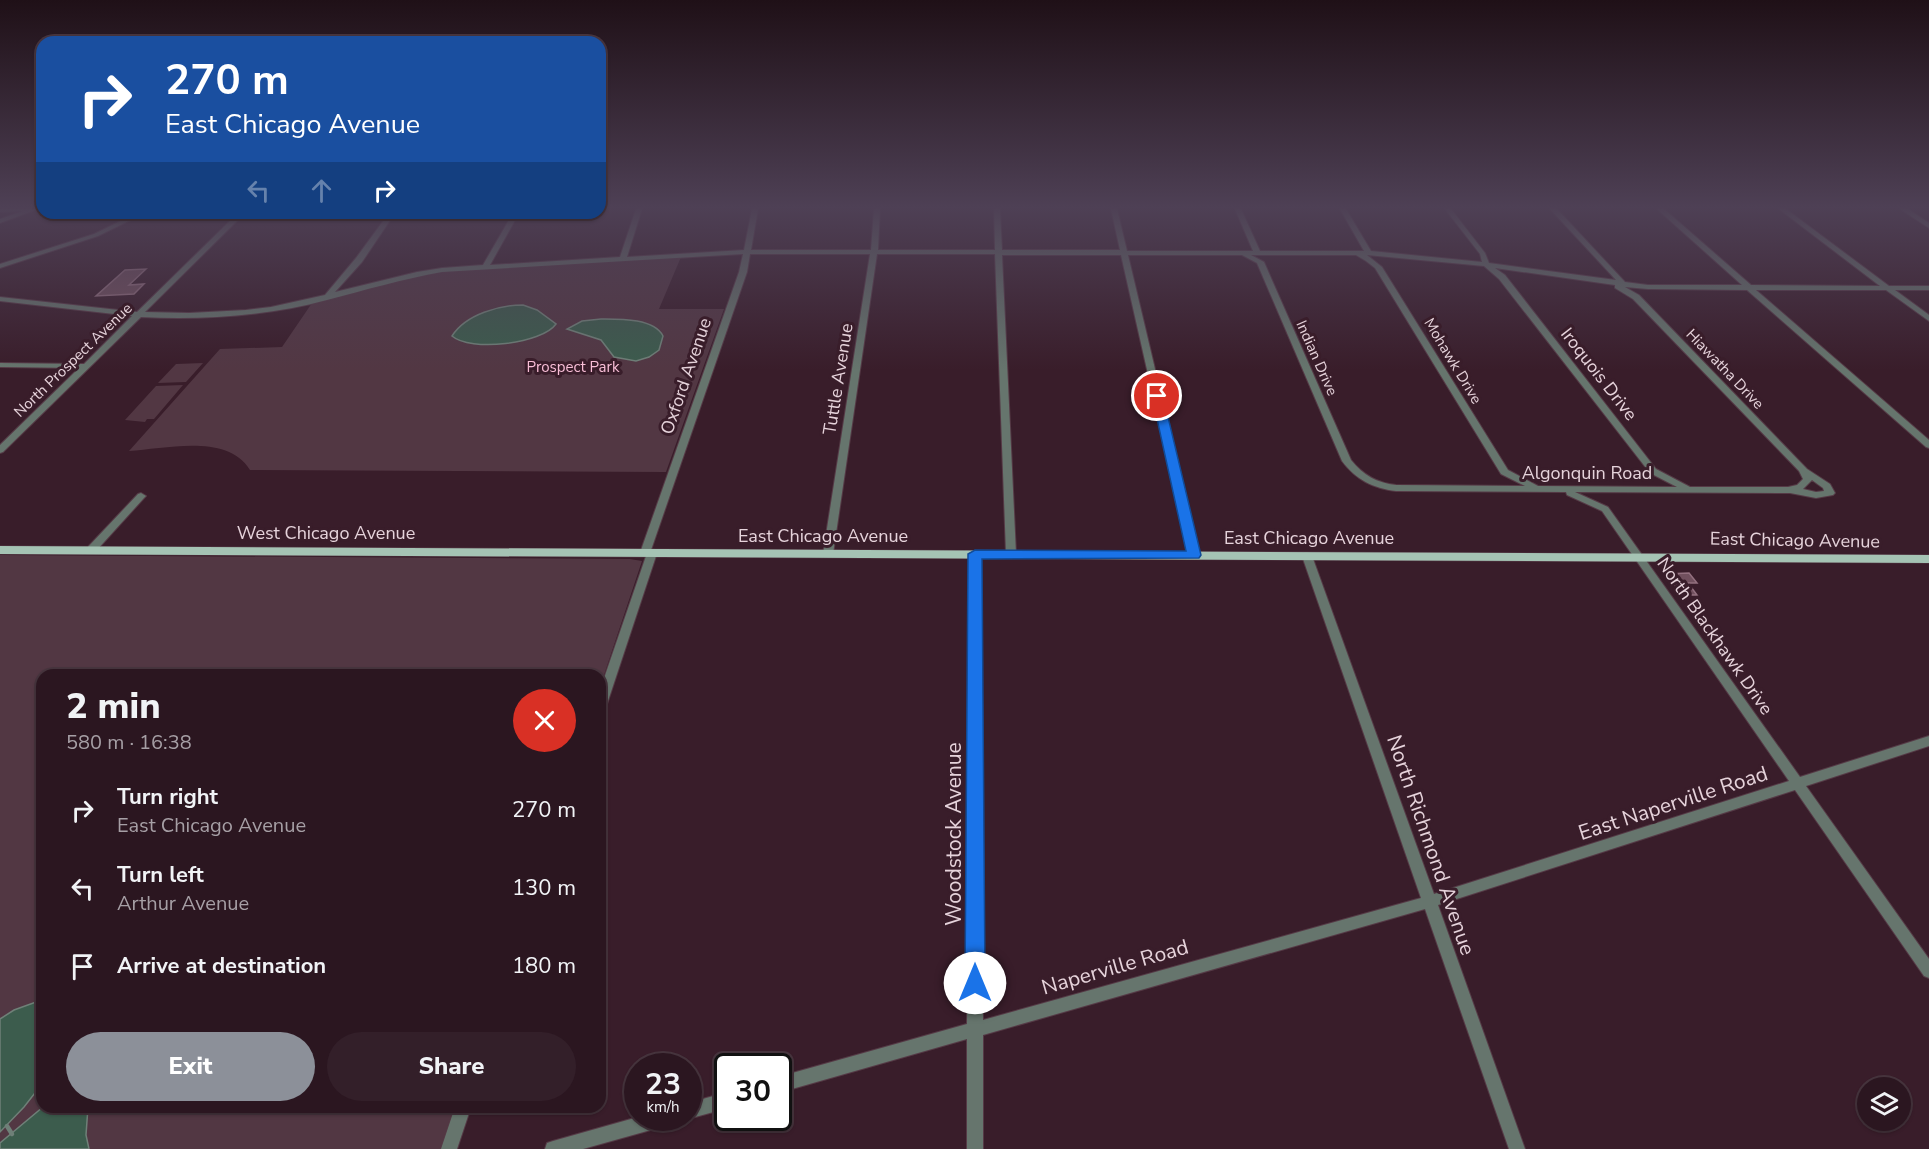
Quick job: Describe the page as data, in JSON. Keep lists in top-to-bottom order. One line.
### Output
{"streets":{"main road":["West Chicago Avenue","East Chicago Avenue"],"street":["Indian Drive","North Prospect Avenue","Mohawk Drive","Hiawatha Drive","Iroquois Drive","Oxford Avenue","Tuttle Avenue","Algonquin Road","North Blackhawk Drive","East Naperville Road","Woodstock Avenue","North Richmond Avenue","Naperville Road"]},"crossings":[["Indian Drive","Algonquin Road"],["Hiawatha Drive","Algonquin Road"],["Oxford Avenue","West Chicago Avenue"],["Oxford Avenue","East Chicago Avenue"],["Tuttle Avenue","East Chicago Avenue"],["Algonquin Road","North Blackhawk Drive"],["West Chicago Avenue","East Chicago Avenue"],["East Chicago Avenue","North Blackhawk Drive"],["East Chicago Avenue","Woodstock Avenue"],["East Chicago Avenue","North Richmond Avenue"],["North Blackhawk Drive","East Naperville Road"],["East Naperville Road","North Richmond Avenue"],["East Naperville Road","Naperville Road"],["Woodstock Avenue","Naperville Road"],["North Richmond Avenue","Naperville Road"]],"parks":["Prospect Park"],"page":{"turn":["270 m","East Chicago Avenue"],"heading":["2 min","580 m · 16:38"],"list":[{"name":"Turn right","note":"East Chicago Avenue","value":"270 m"},{"name":"Turn left","note":"Arthur Avenue","value":"130 m"},{"name":"Arrive at destination","value":"180 m"}],"buttons":["Exit","Share"],"speed":"23 km/h","limit":"30"}}
